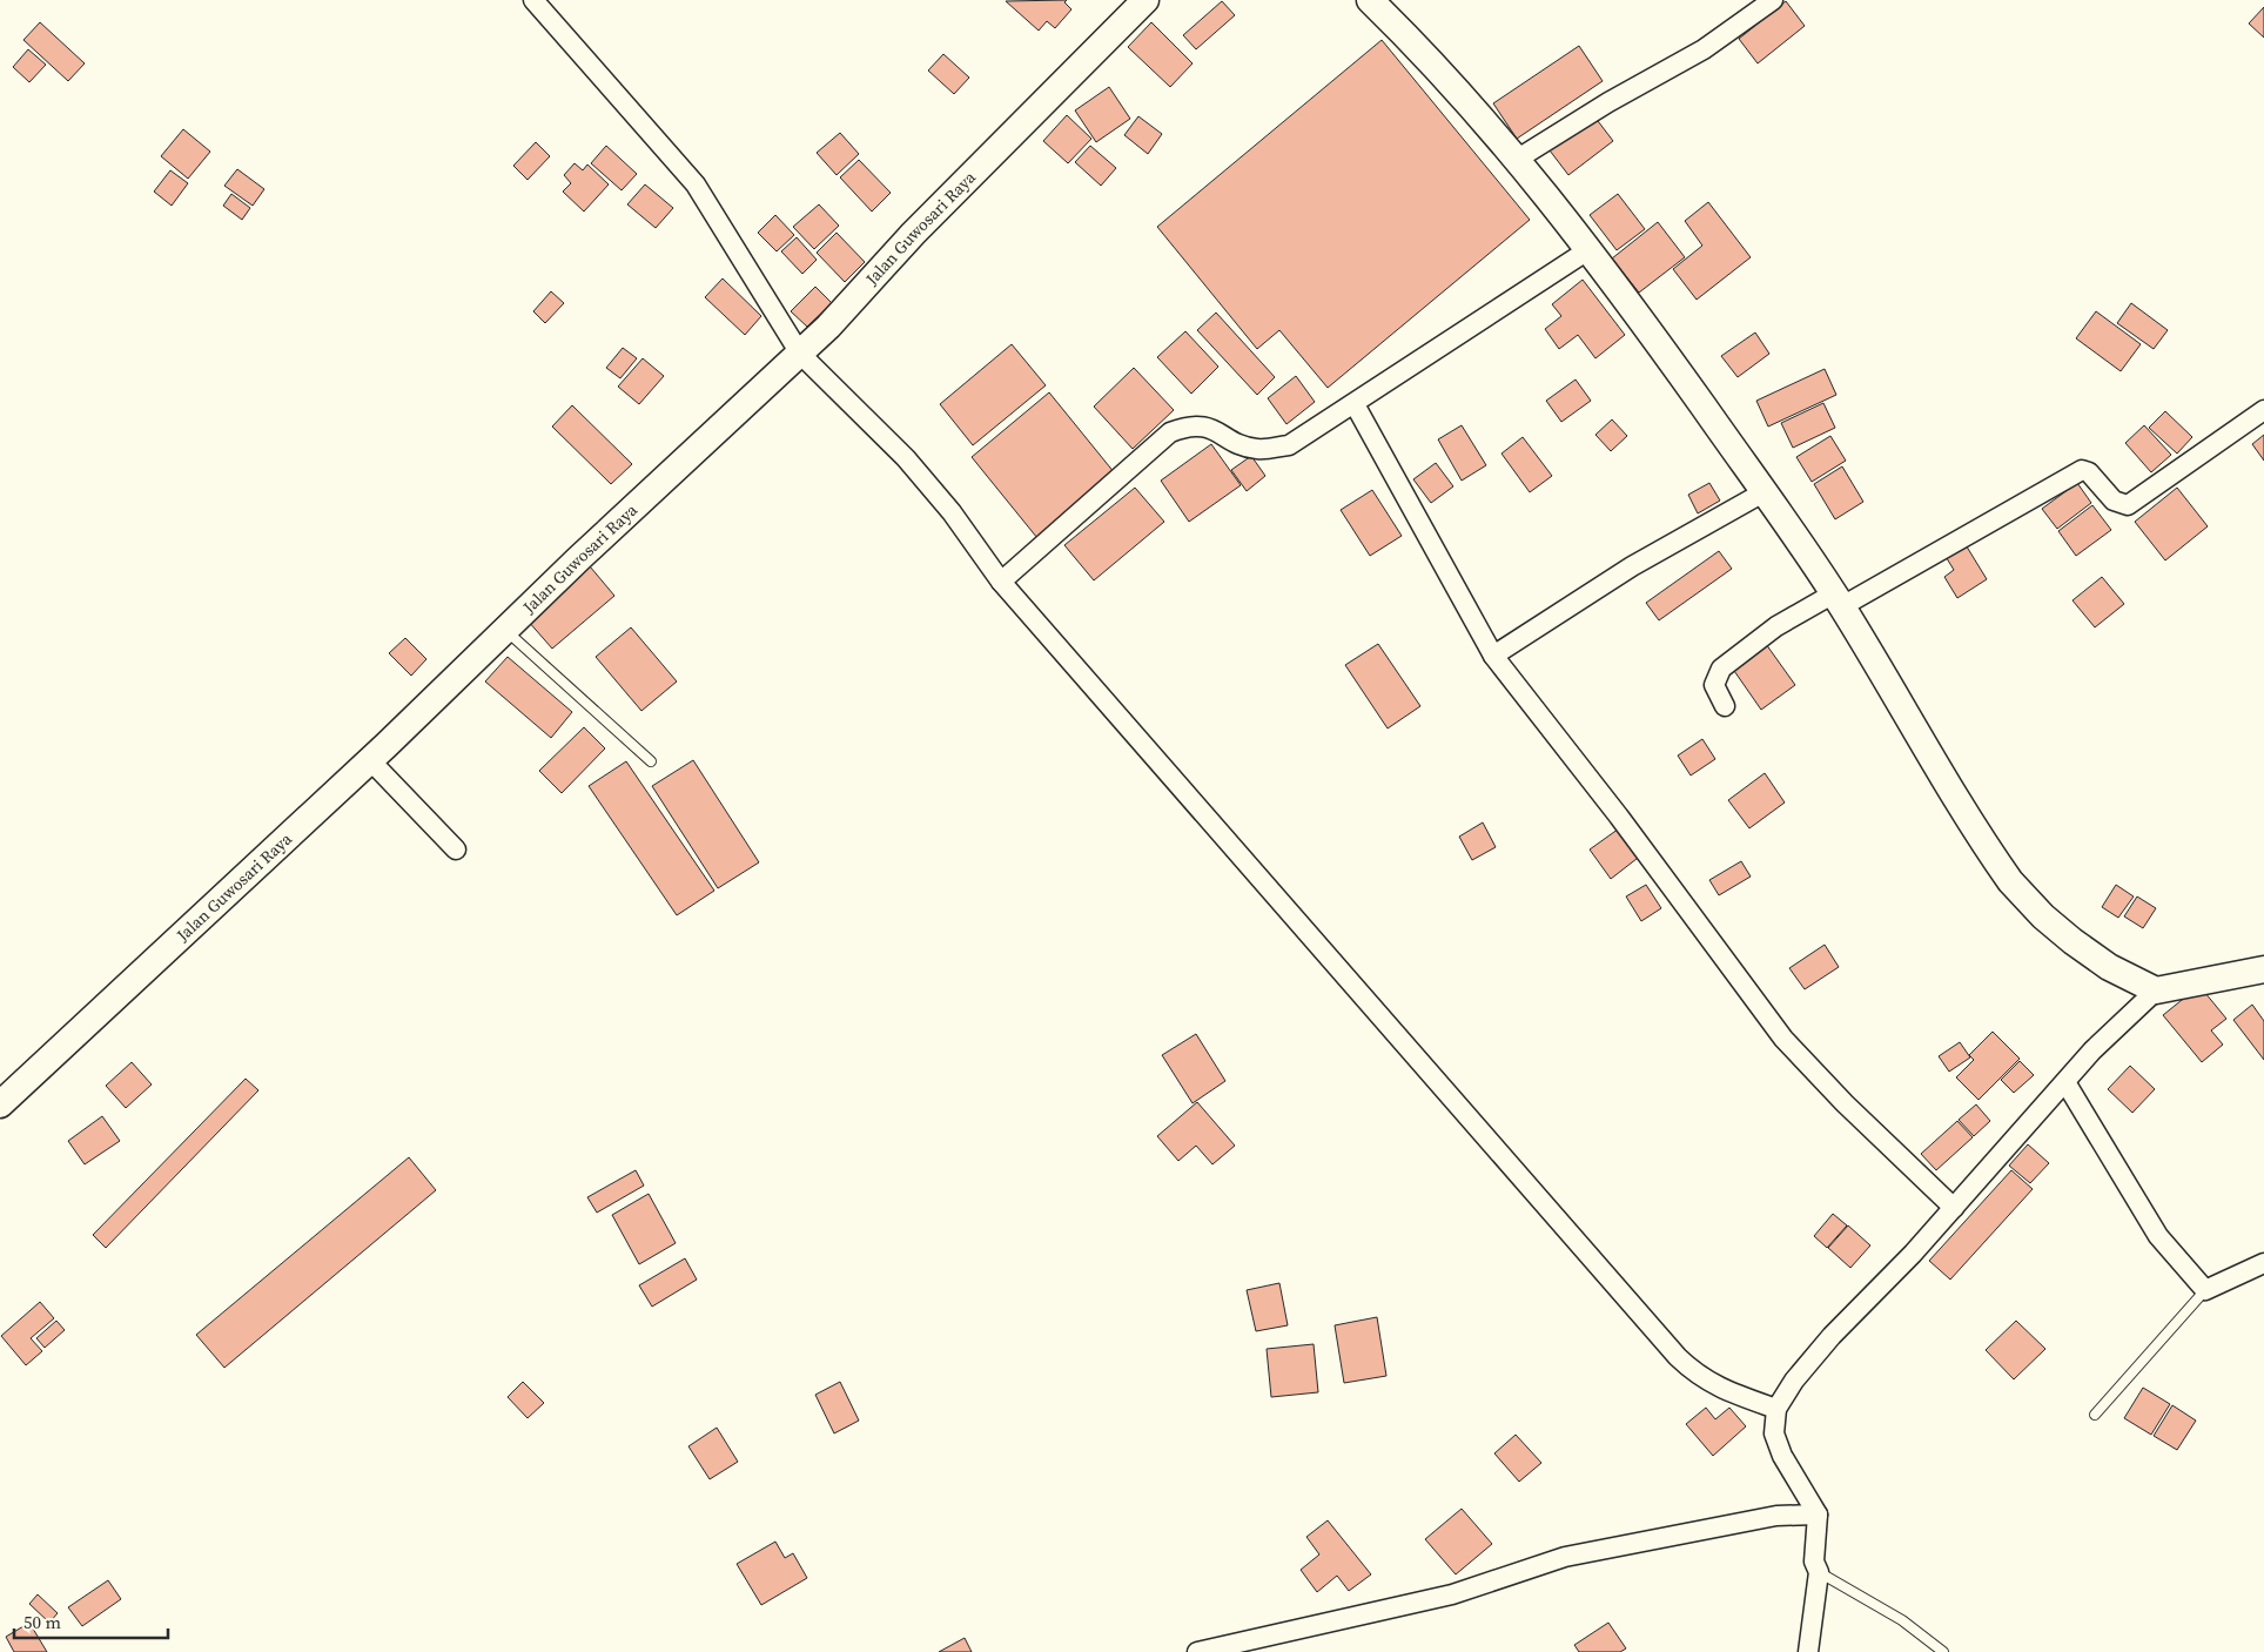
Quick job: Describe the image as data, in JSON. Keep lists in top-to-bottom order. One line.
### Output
{"streets":{"street":["Jalan Guwosari Raya"]},"scale_bar":"50 m"}
